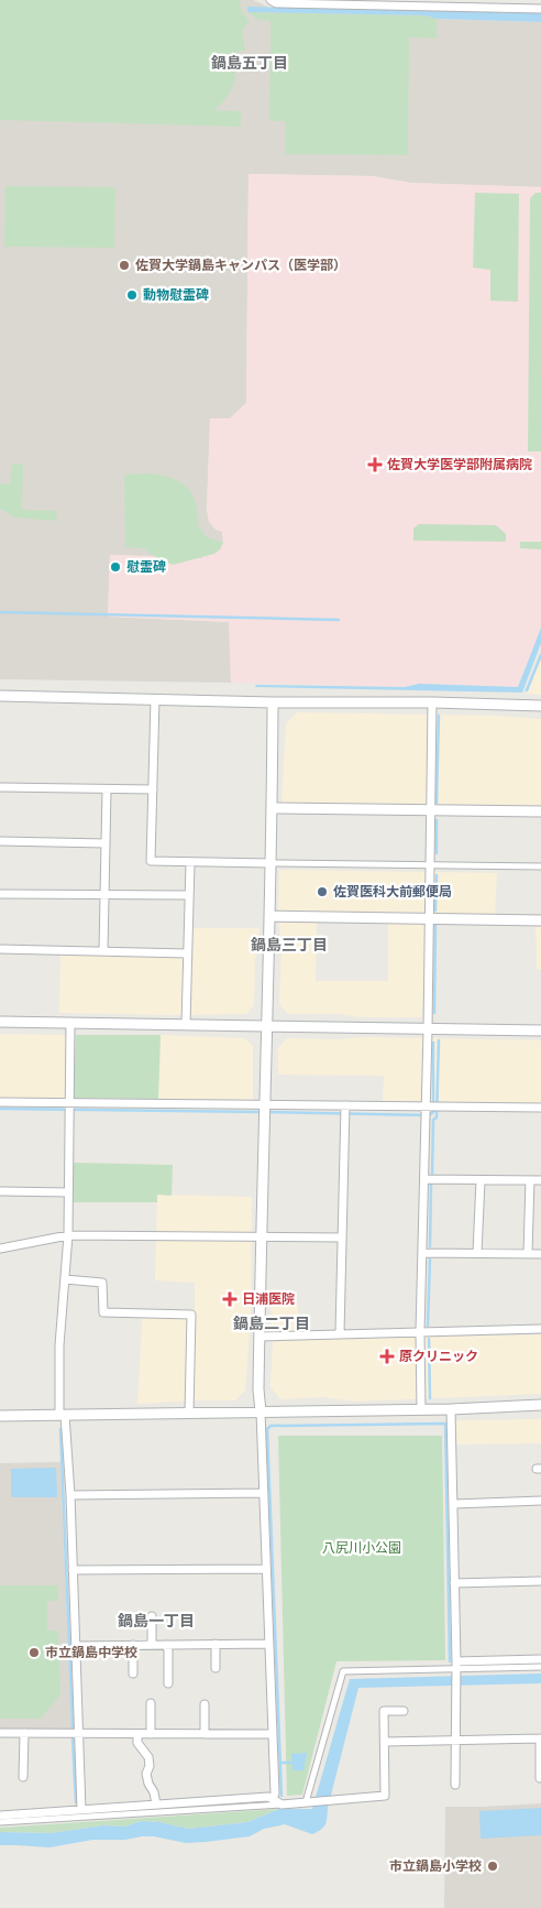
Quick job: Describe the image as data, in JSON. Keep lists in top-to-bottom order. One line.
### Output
{"districts":["鍋島五丁目","鍋島三丁目","鍋島二丁目","鍋島一丁目"],"parks":["八尻川小公園"],"places":{"other":["佐賀大学鍋島キャンパス（医学部）","動物慰霊碑","慰霊碑","佐賀医科大前郵便局","市立鍋島中学校","市立鍋島小学校"],"health":["佐賀大学医学部附属病院","日浦医院","原クリニック"]}}
